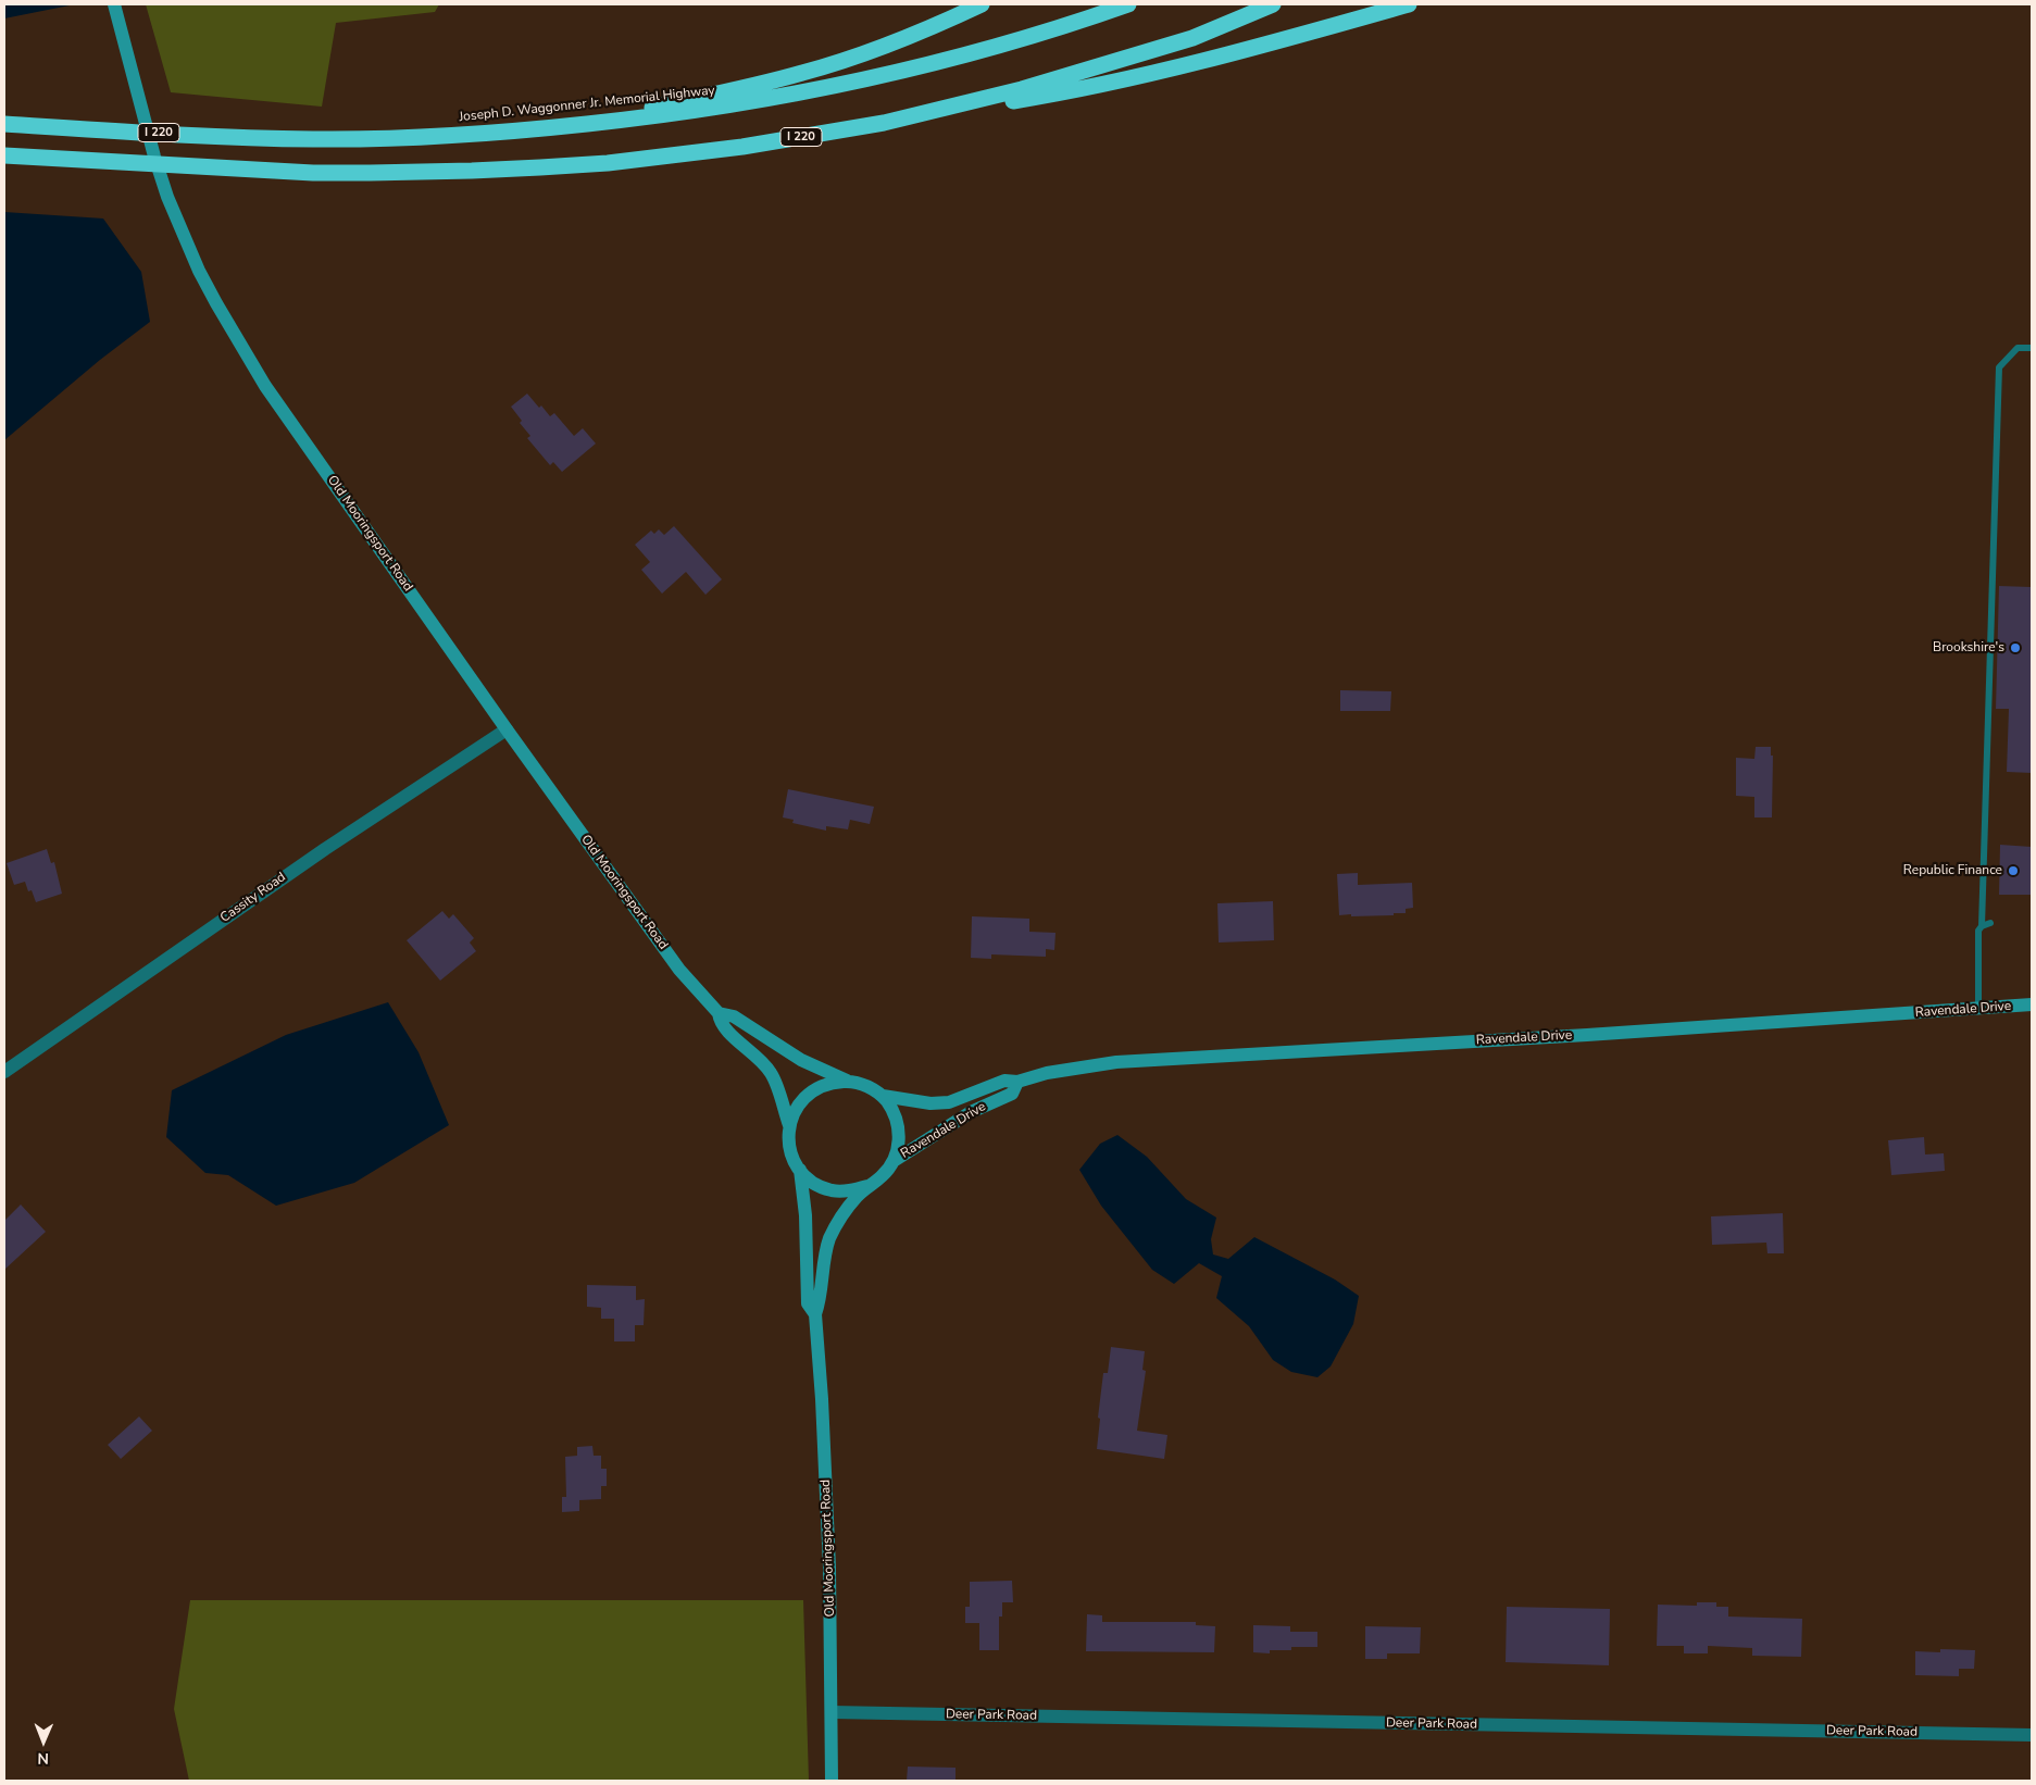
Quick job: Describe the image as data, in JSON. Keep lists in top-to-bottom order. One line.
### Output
{"streets":{"highway":["Joseph D. Waggonner Jr. Memorial Highway","I 220"],"main road":["Old Mooringsport Road","Ravendale Drive"],"street":["Cassity Road","Deer Park Road"]},"crossings":[["Old Mooringsport Road","Cassity Road"],["Old Mooringsport Road","Ravendale Drive"],["Old Mooringsport Road","Deer Park Road"]],"places":["Brookshire's","Republic Finance"],"north":"bottom"}
